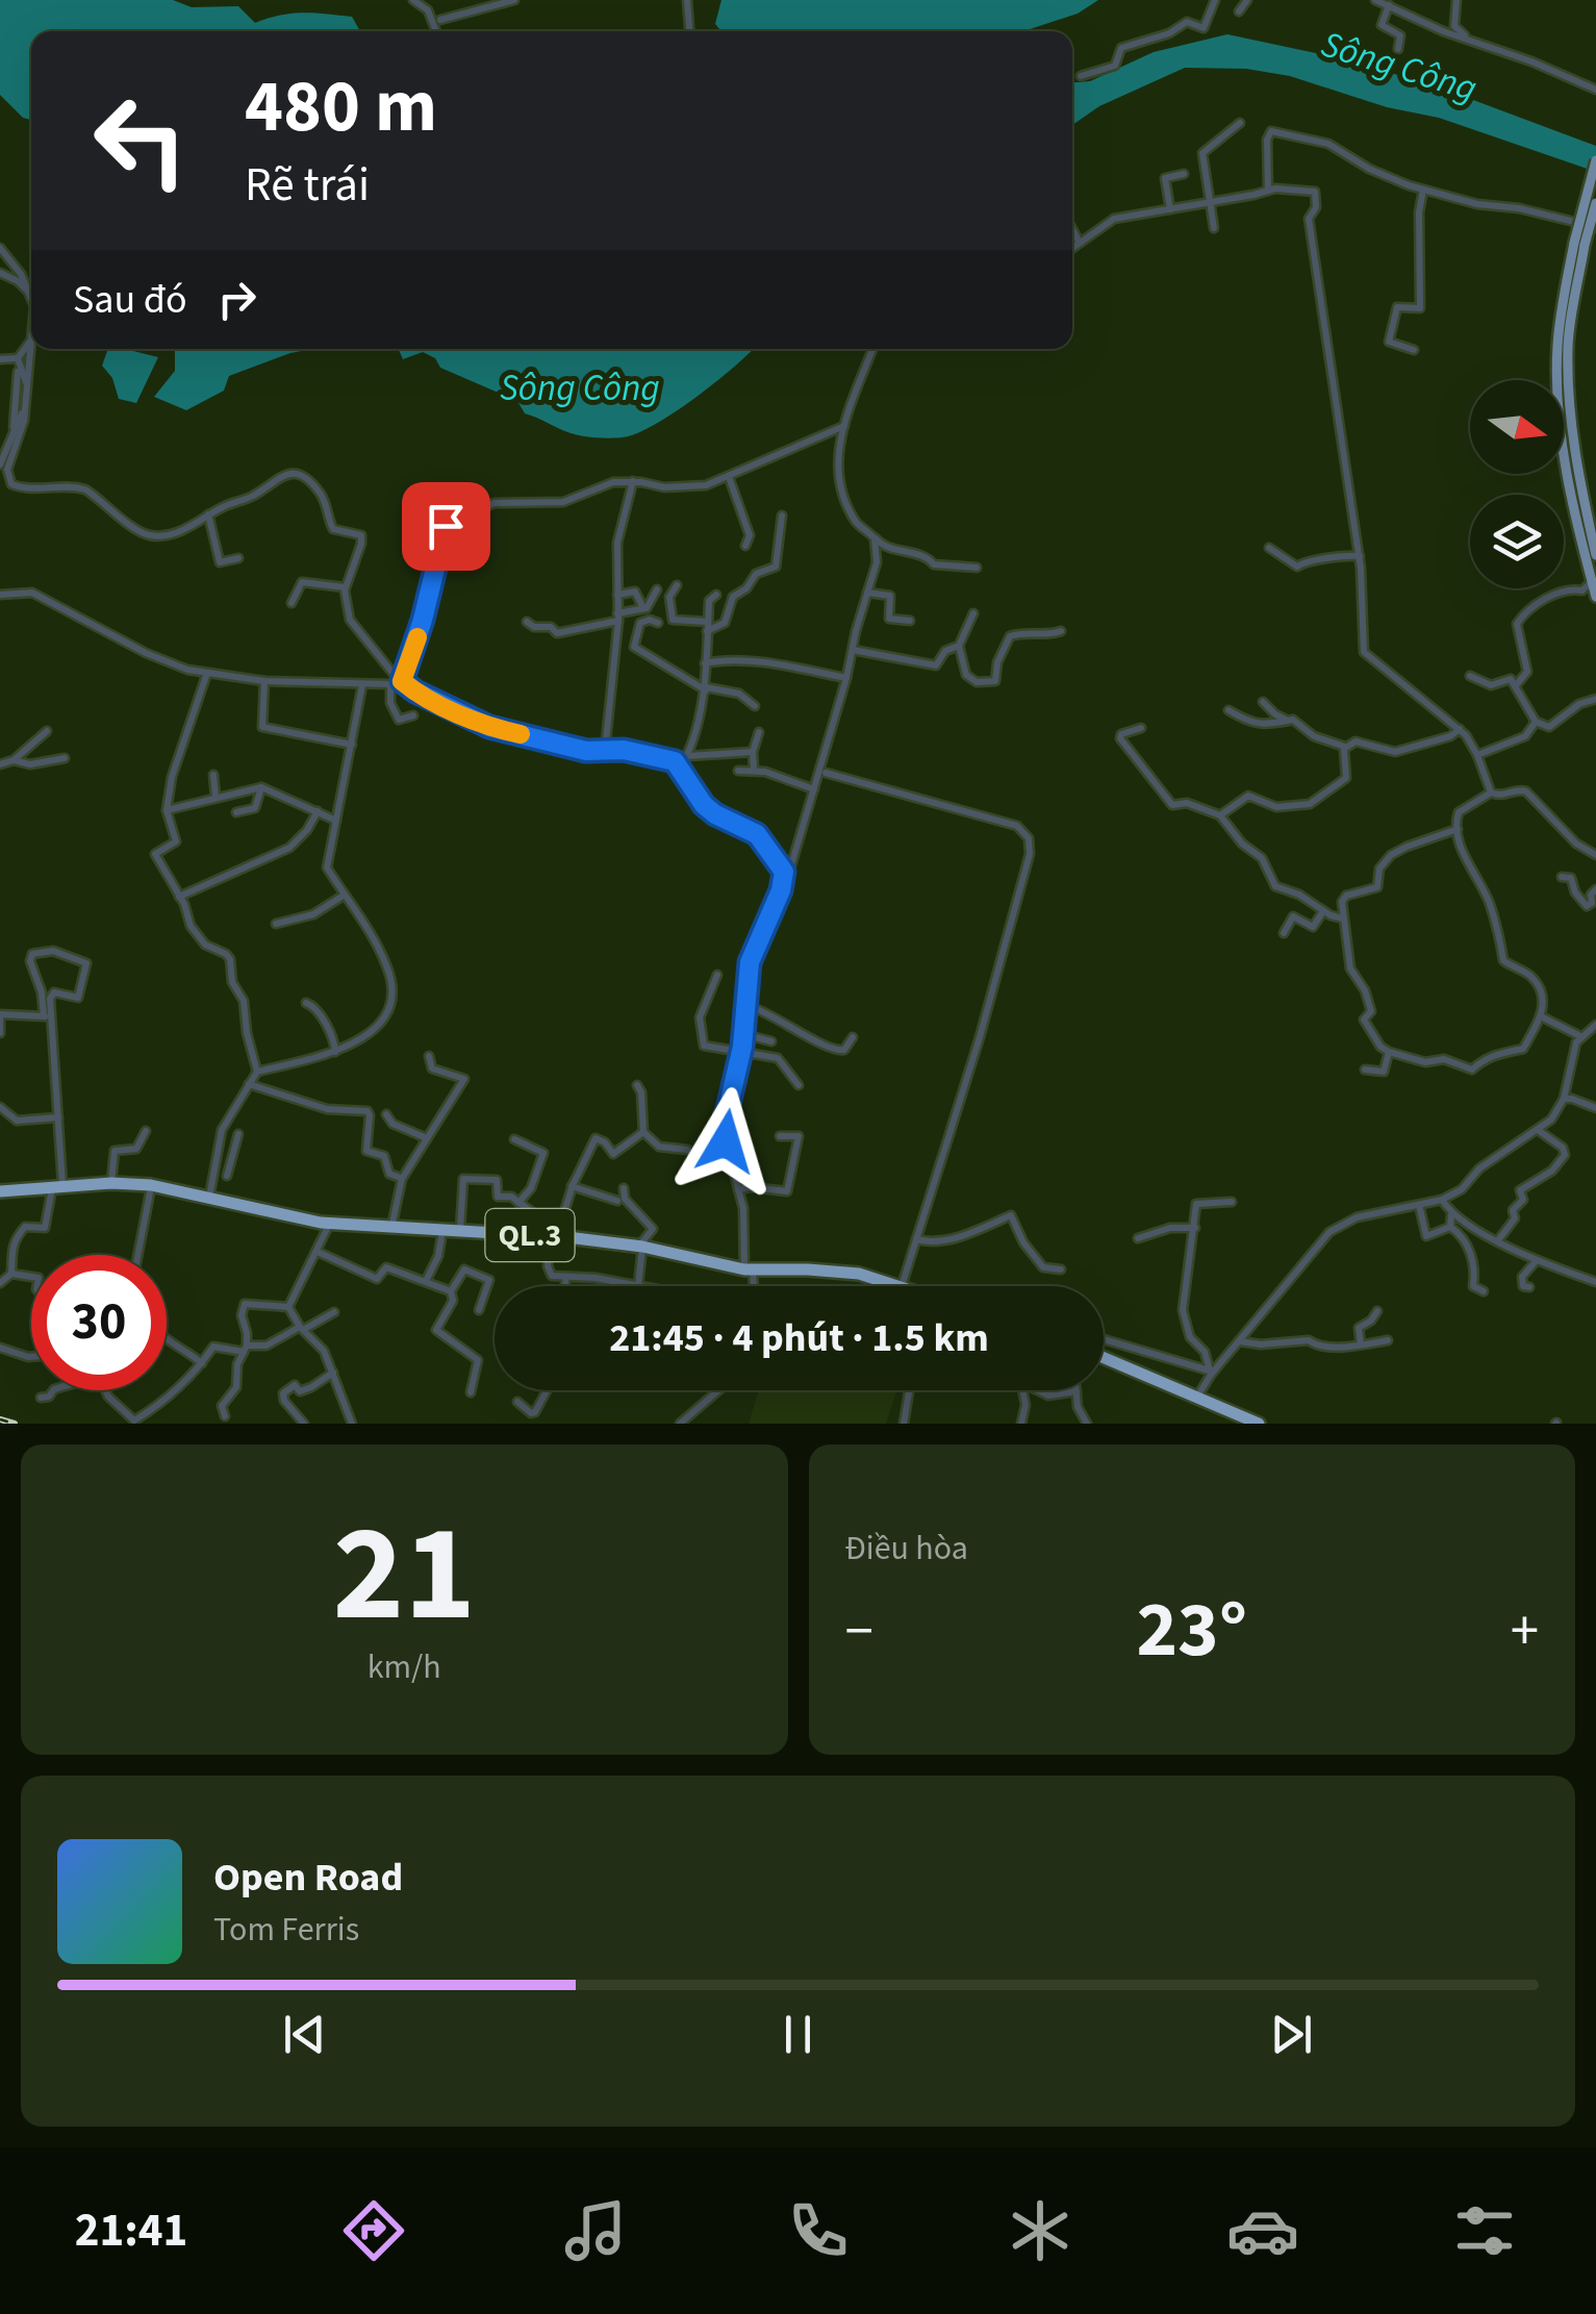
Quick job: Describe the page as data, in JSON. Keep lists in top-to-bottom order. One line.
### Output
{"streets":{"highway":["QL.3"]},"water":["Sông Công"],"north":"right","page":{"turn":["480 m","Rẽ trái"],"then":"Sau đó","limit":"30","trip":"21:45 · 4 phút · 1.5 km","tile":[["21","km/h"],"Điều hòa"],"heat":["−","23°","+"],"song":["Open Road","Tom Ferris"],"tabs":"21:41"}}
